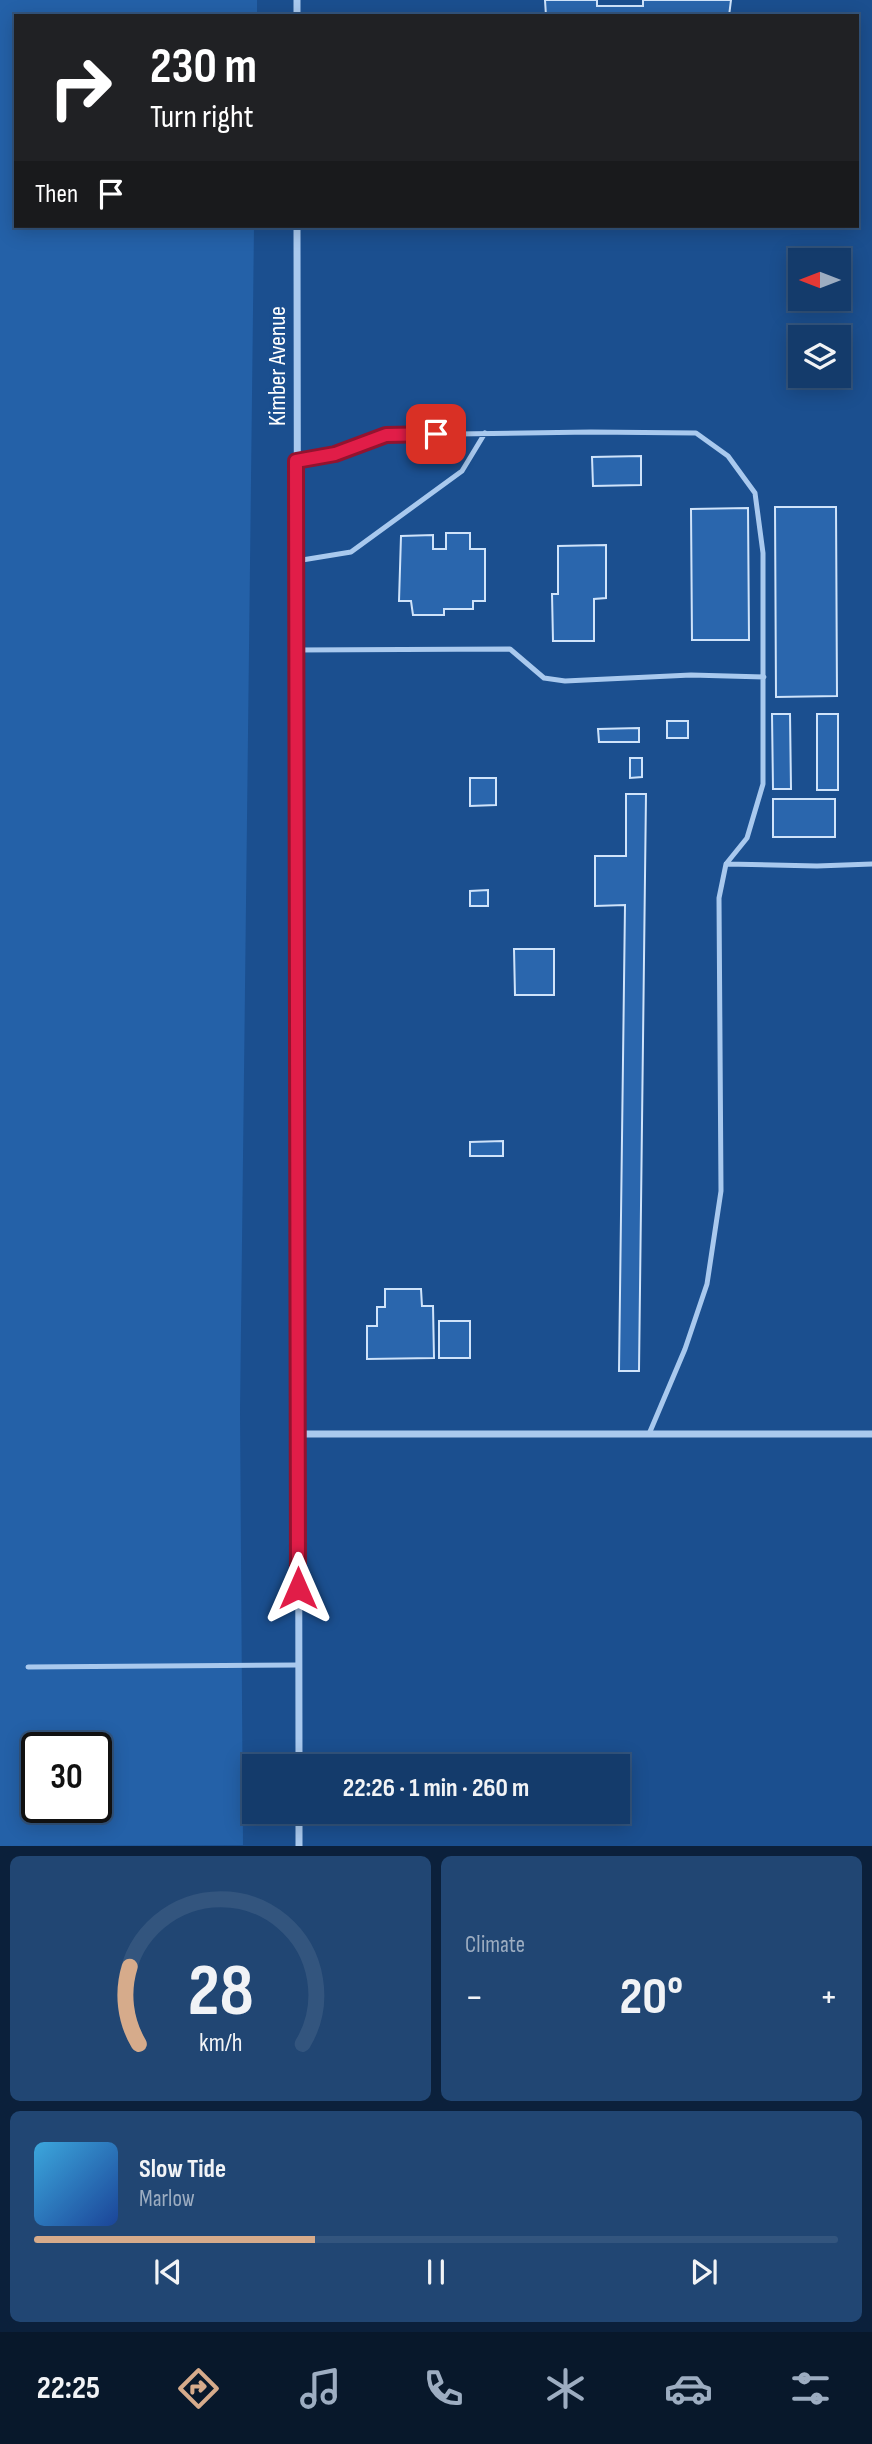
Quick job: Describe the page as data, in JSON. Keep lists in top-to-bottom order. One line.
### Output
{"streets":{"street":["Kimber Avenue"]},"north":"left","page":{"turn":["230 m","Turn right"],"then":"Then","limit":"30","trip":"22:26 · 1 min · 260 m","tile":"Climate","heat":["−","20°","+"],"song":["Slow Tide","Marlow"],"tabs":"22:25","gauge":["28","km/h"]}}
